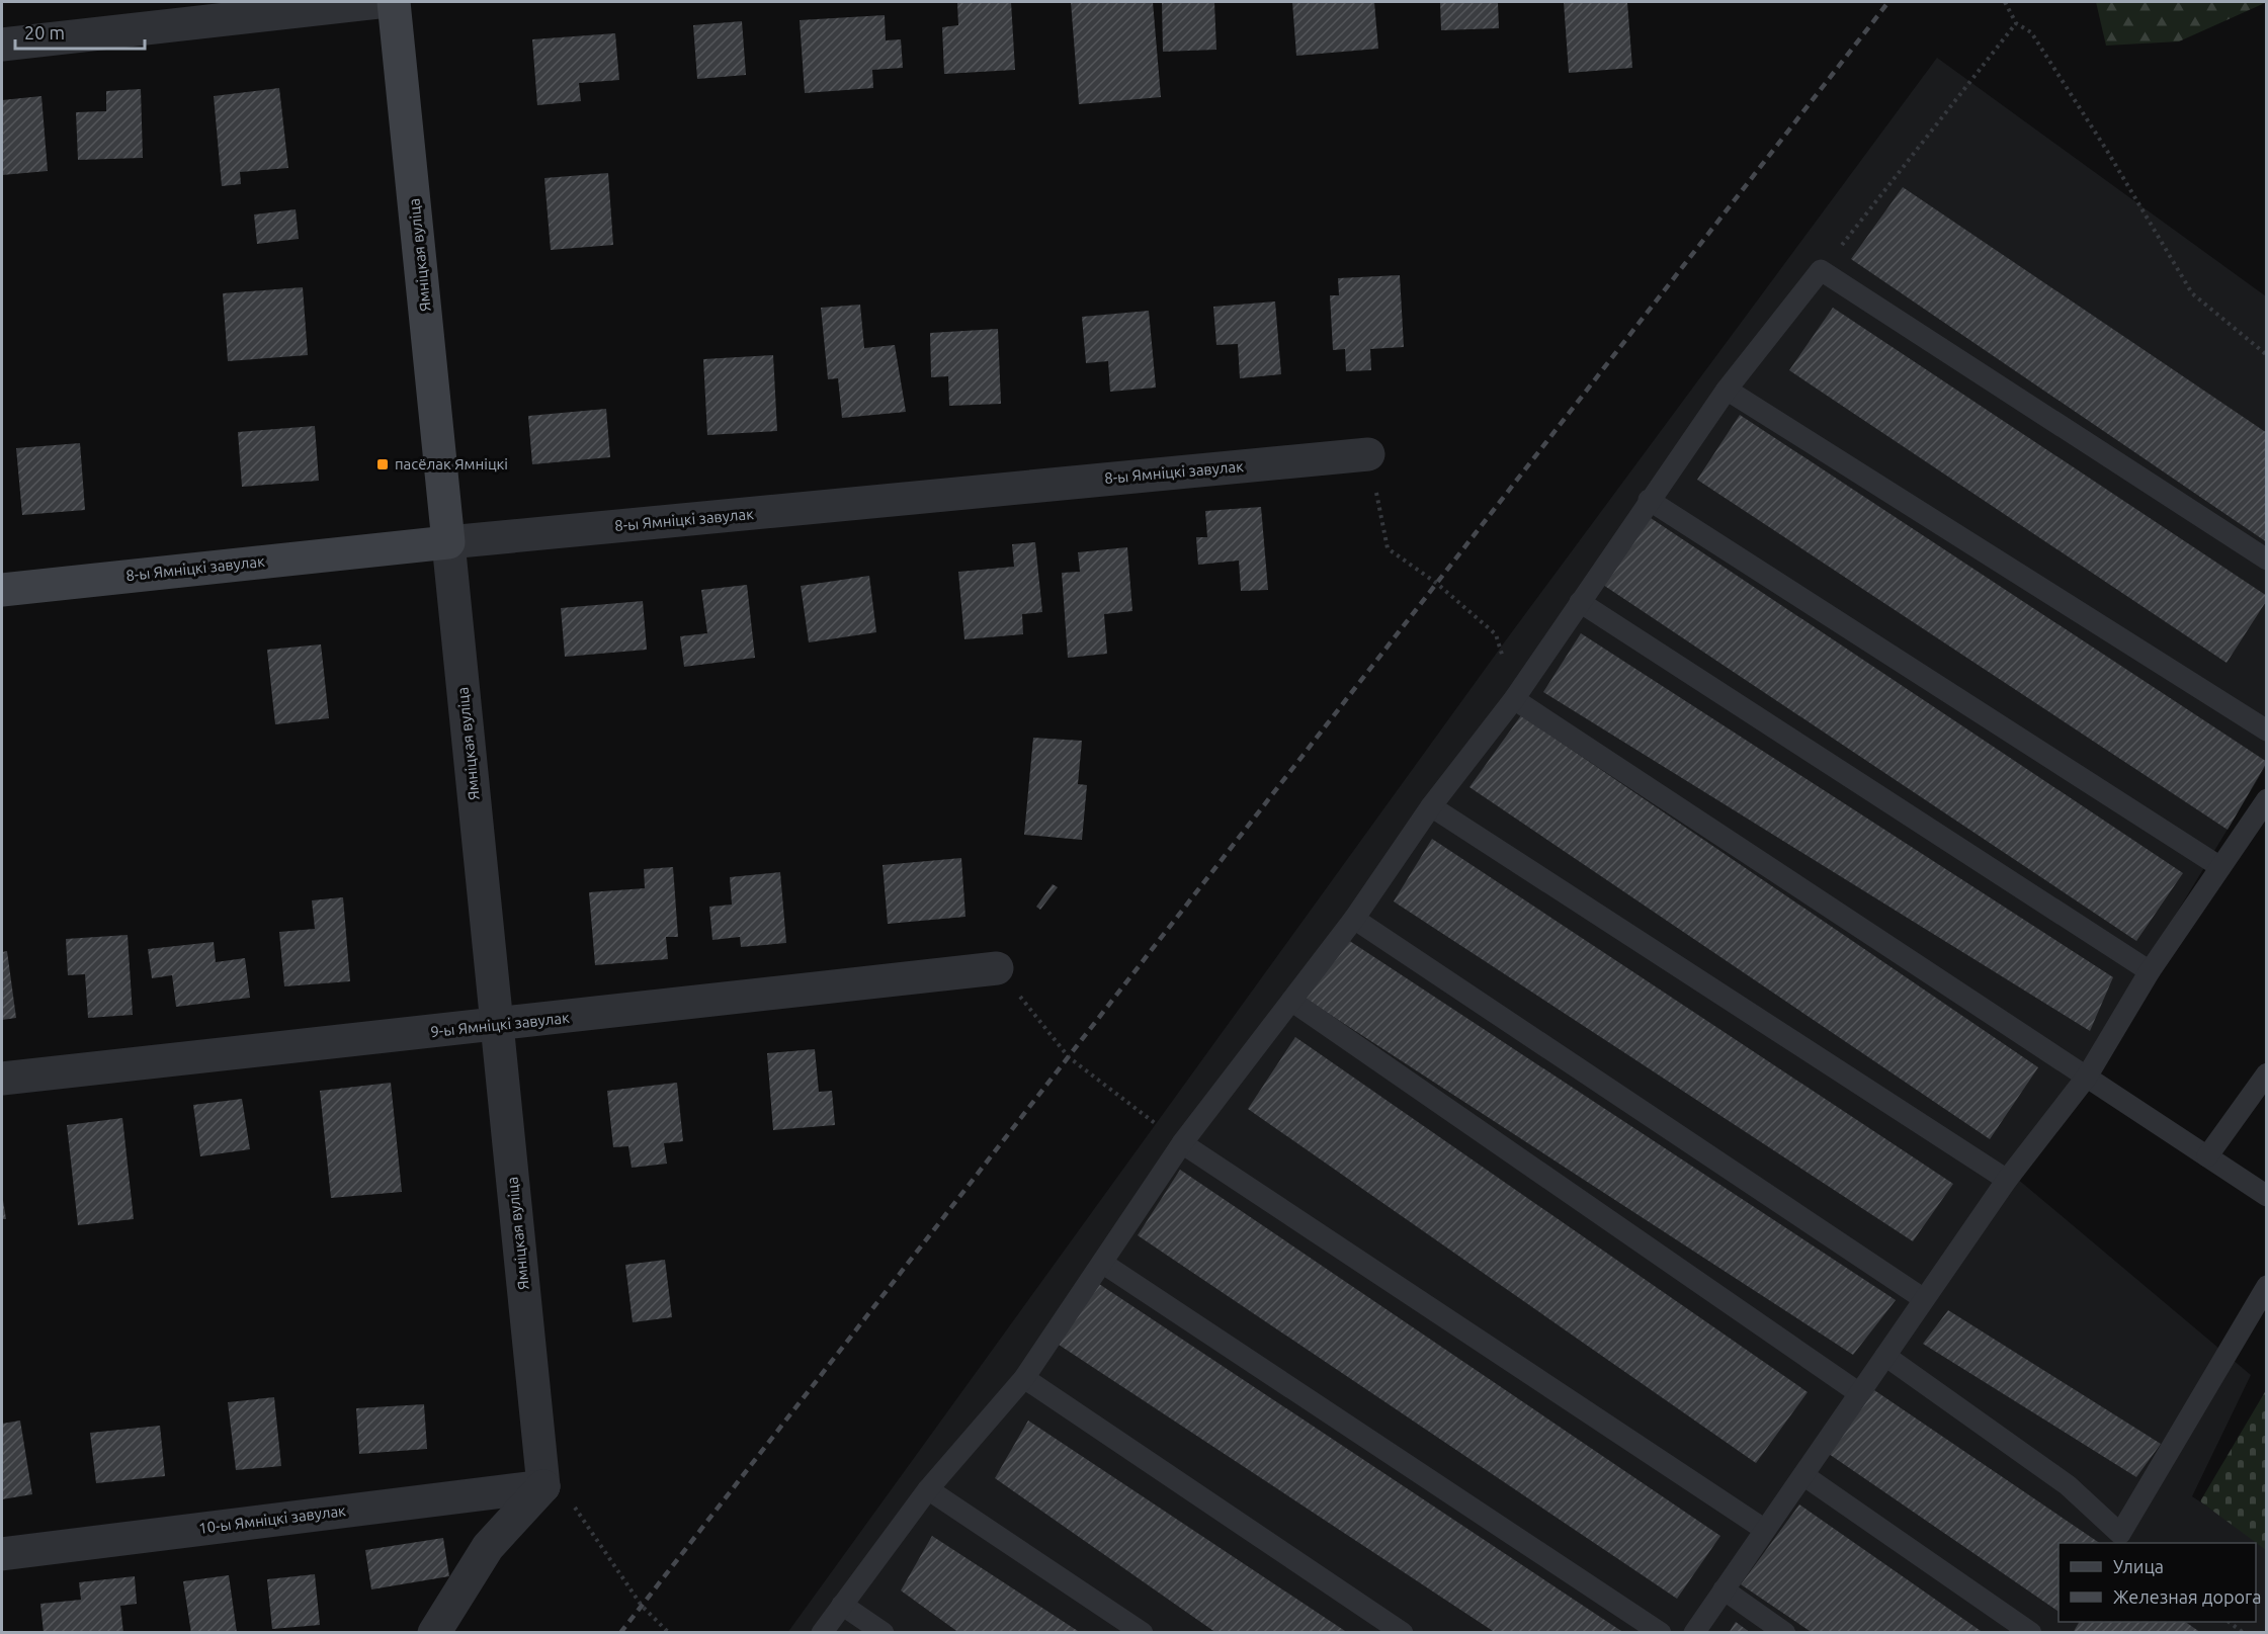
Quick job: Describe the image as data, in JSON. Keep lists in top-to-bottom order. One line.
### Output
{"streets":{"main road":["Ямніцкая вуліца","8-ы Ямніцкі завулак"],"street":["9-ы Ямніцкі завулак","10-ы Ямніцкі завулак"]},"crossings":[["Ямніцкая вуліца","8-ы Ямніцкі завулак"],["Ямніцкая вуліца","9-ы Ямніцкі завулак"],["Ямніцкая вуліца","10-ы Ямніцкі завулак"]],"places":{"transit":["пасёлак Ямніцкі"]},"legend":["Улица","Железная дорога"],"scale_bar":"20 m"}
